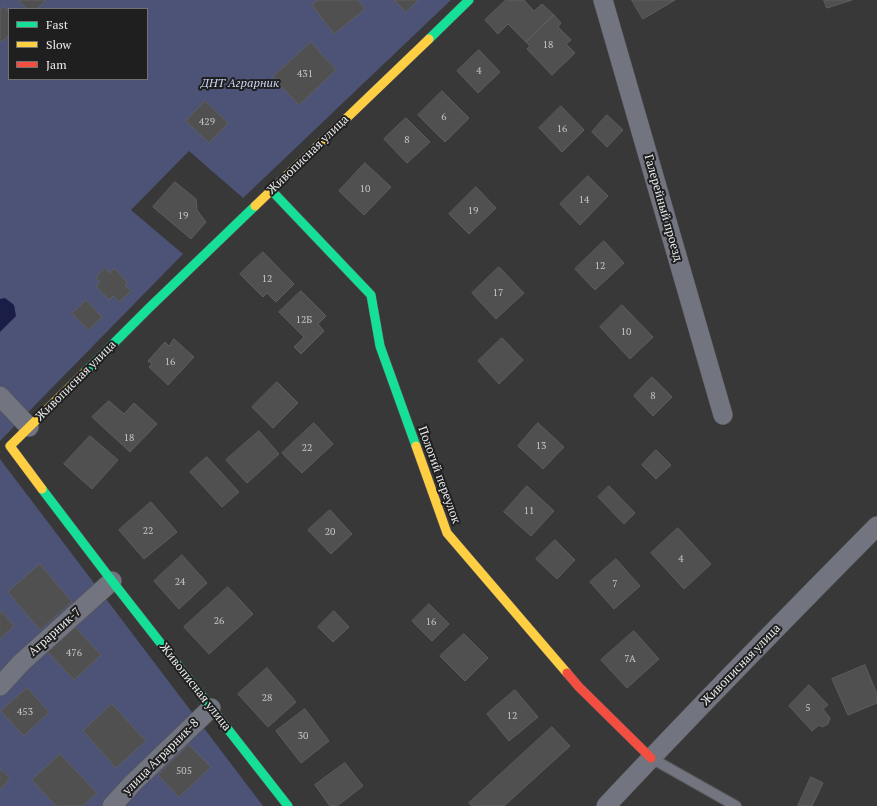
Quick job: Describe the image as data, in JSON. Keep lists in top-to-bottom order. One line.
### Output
{"streets":{"street":["Живописная улица","Галерейный проезд","Пологий переулок","Аграрник-7","улица Аграрник-8"]},"crossings":[["Живописная улица","Пологий переулок"],["Живописная улица","Аграрник-7"],["Живописная улица","улица Аграрник-8"]],"parks":["ДНТ Аграрник"],"house_numbers":["18","4","431","6","429","16","8","10","14","19","19","12","12","17","12Б","10","16","8","18","13","22","11","22","20","4","24","7","26","16","476","7А","28","5","453","12","30","505"],"legend":["Fast","Slow","Jam"]}
